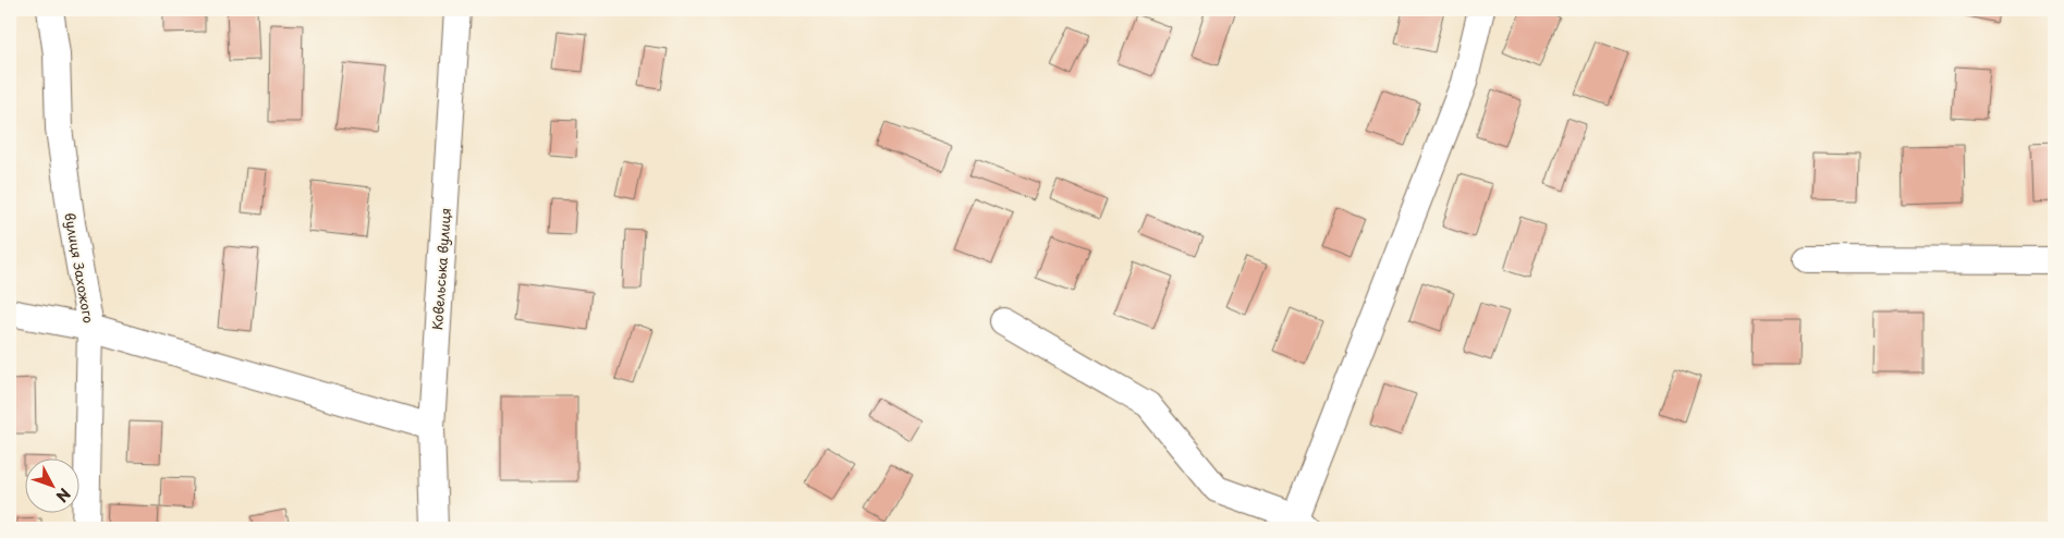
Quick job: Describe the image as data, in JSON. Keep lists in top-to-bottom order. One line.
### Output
{"streets":{"street":["вулиця Захожого","Ковельська вулиця"]},"north":"bottom right"}
